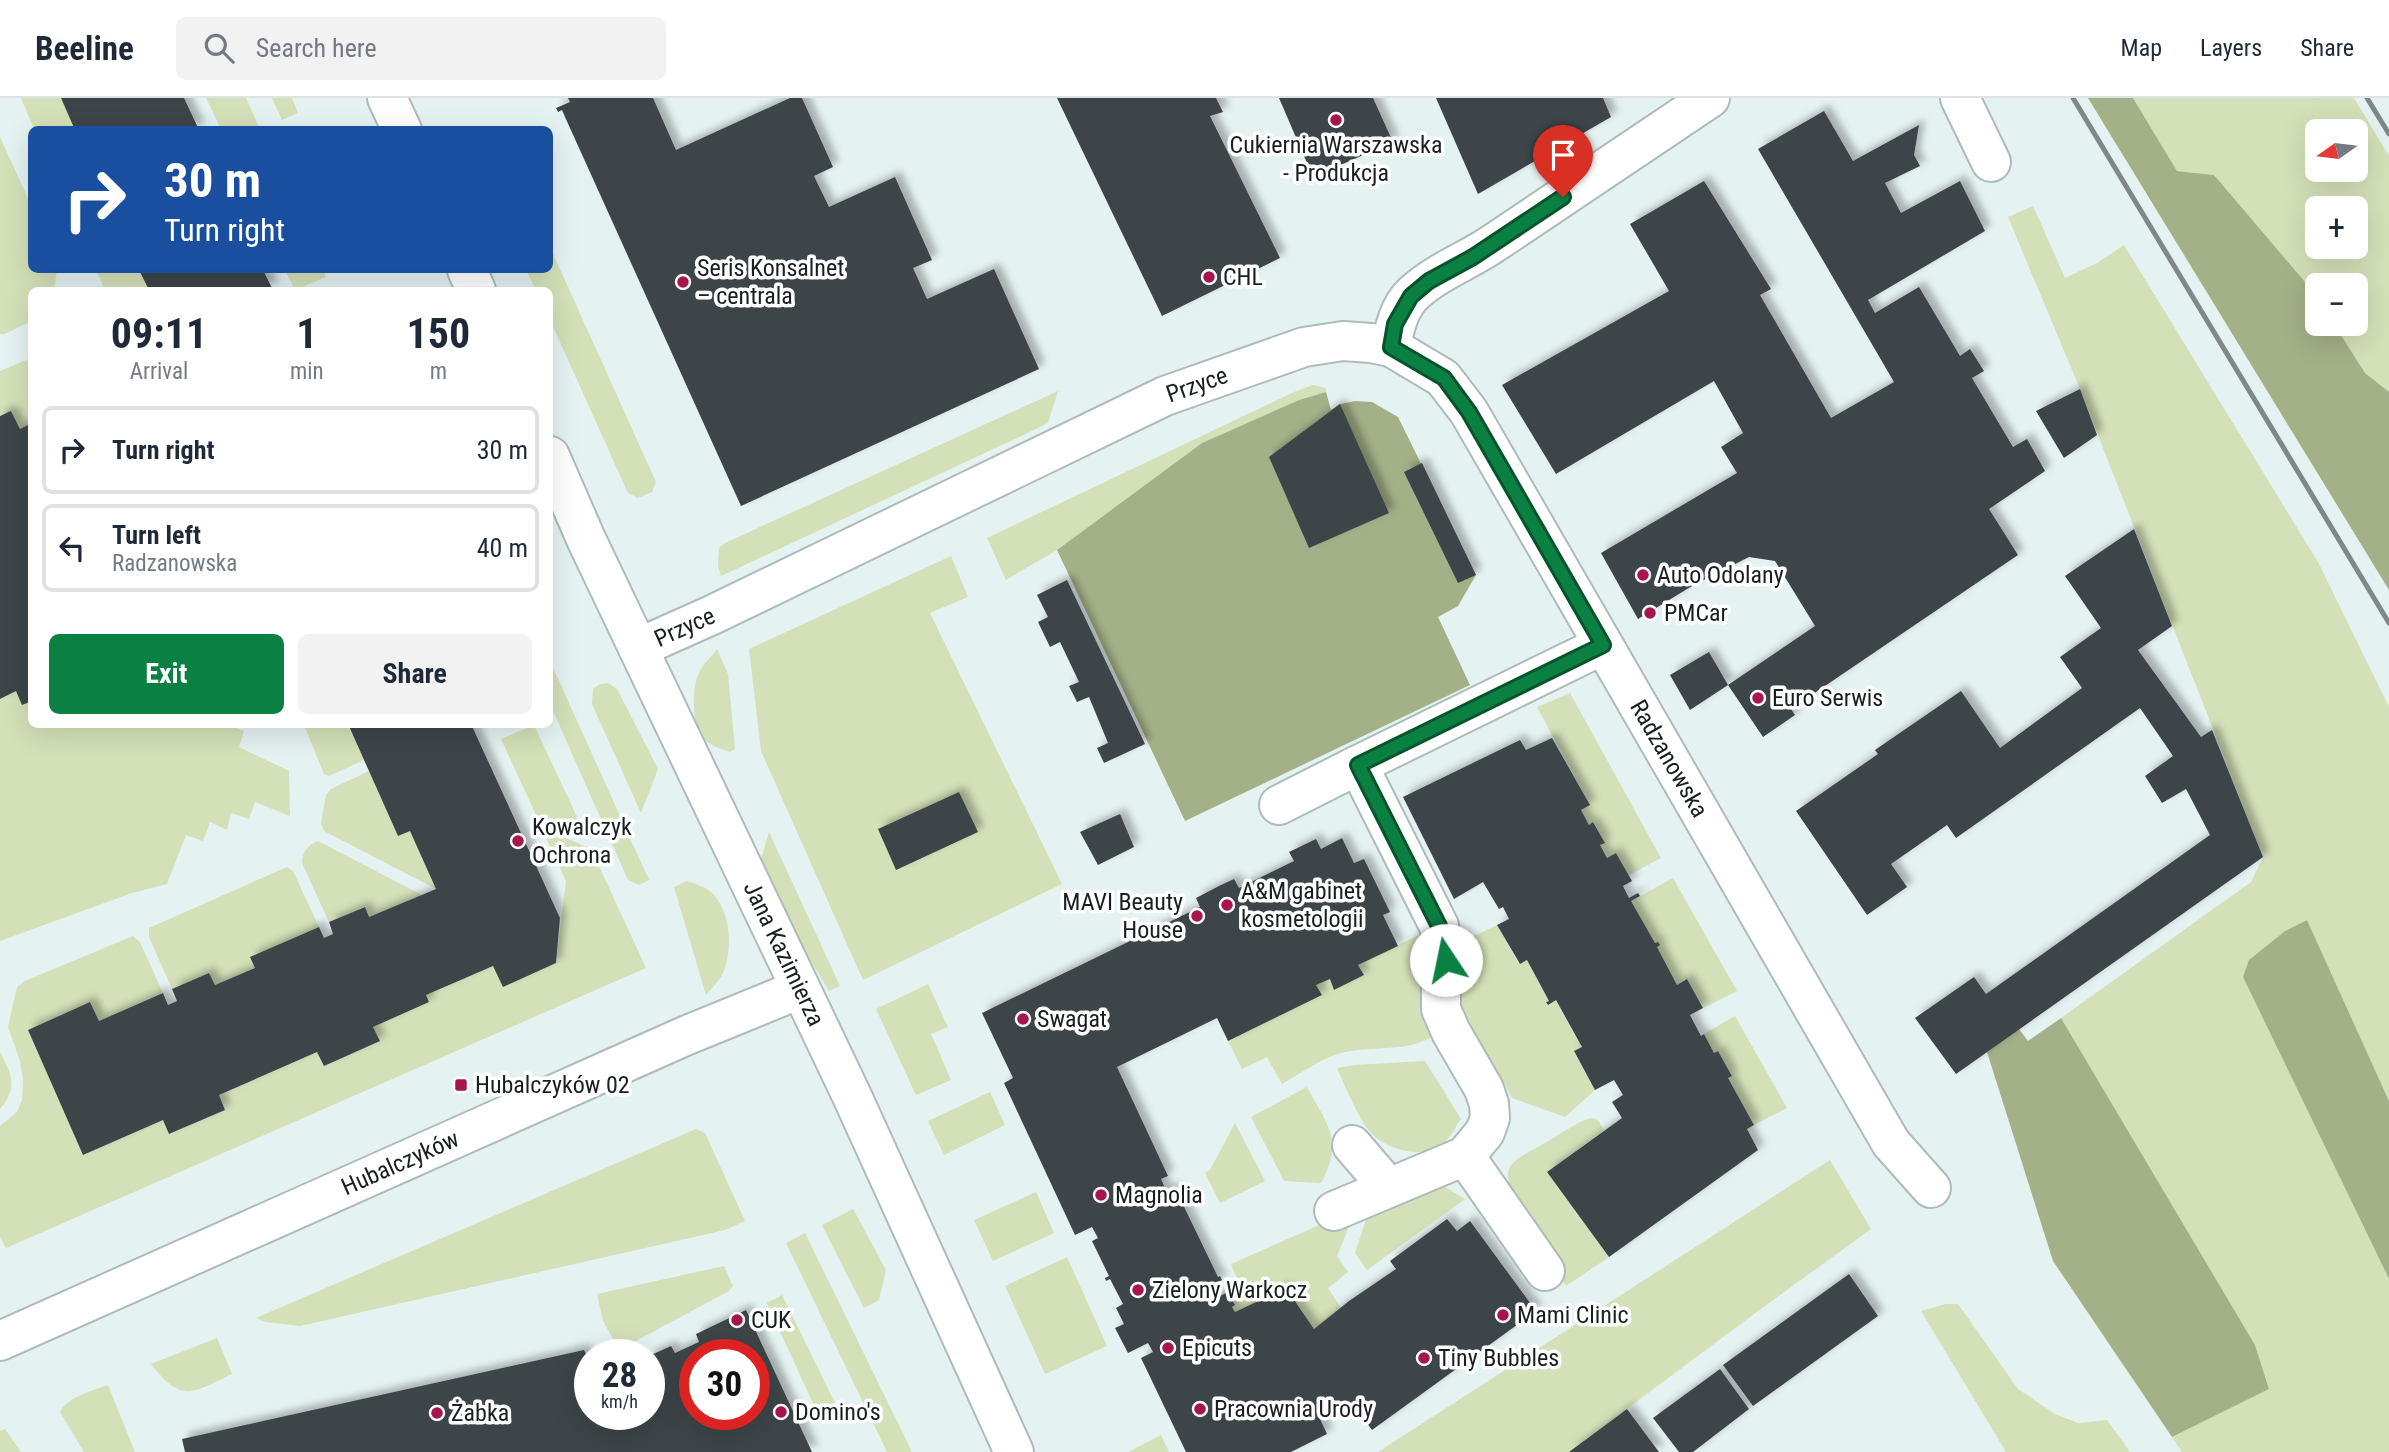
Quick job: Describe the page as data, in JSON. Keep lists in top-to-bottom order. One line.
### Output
{"streets":{"street":["Przyce","Radzanowska","Jana Kazimierza","Hubalczyków"]},"crossings":[["Przyce","Radzanowska"],["Przyce","Jana Kazimierza"],["Jana Kazimierza","Hubalczyków"]],"places":{"other":["Cukiernia Warszawska - Produkcja","CHL","Seris Konsalnet – centrala","Auto Odolany","PMCar","Euro Serwis","Kowalczyk Ochrona","A&M gabinet kosmetologii","MAVI Beauty House","Swagat","Magnolia","Zielony Warkocz","Mami Clinic","CUK","Epicuts","Tiny Bubbles","Pracownia Urody","Domino's","Żabka"],"transit":["Hubalczyków 02"]},"north":"left","page":{"header":"Beeline","search":"Search here","nav":["Map","Layers","Share"],"map_buttons":["+","−"],"turn":["30 m","Turn right"],"eta":["09:11","Arrival","1","min","150","m"],"list":[{"name":"Turn right","value":"30 m"},{"name":"Turn left","note":"Radzanowska","value":"40 m"}],"buttons":["Exit","Share"],"speed":"28 km/h","limit":"30"}}
